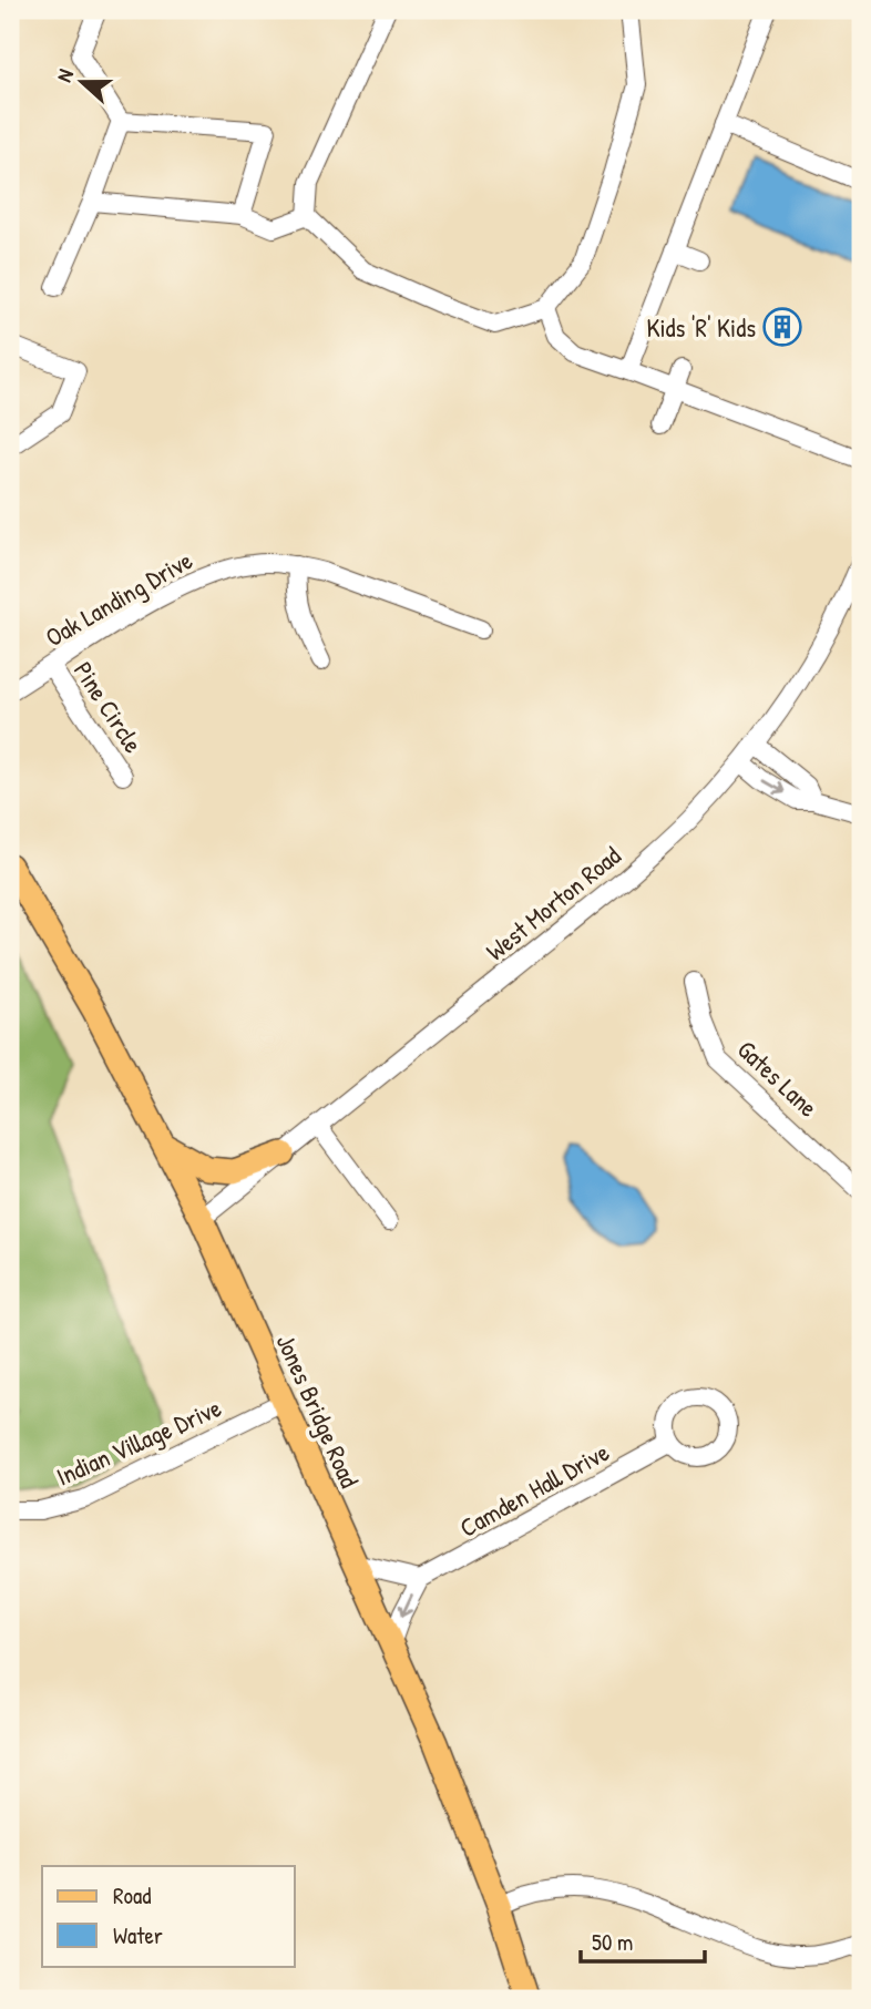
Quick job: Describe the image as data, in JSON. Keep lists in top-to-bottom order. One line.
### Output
{"streets":{"main road":["Jones Bridge Road"],"street":["Oak Landing Drive","Pine Circle","West Morton Road","Gates Lane","Indian Village Drive","Camden Hall Drive"]},"crossings":[["Oak Landing Drive","Pine Circle"],["West Morton Road","Jones Bridge Road"],["Jones Bridge Road","Indian Village Drive"]],"places":{"building":["Kids 'R' Kids"]},"legend":["Road","Water"],"scale_bar":"50 m","north":"left"}
